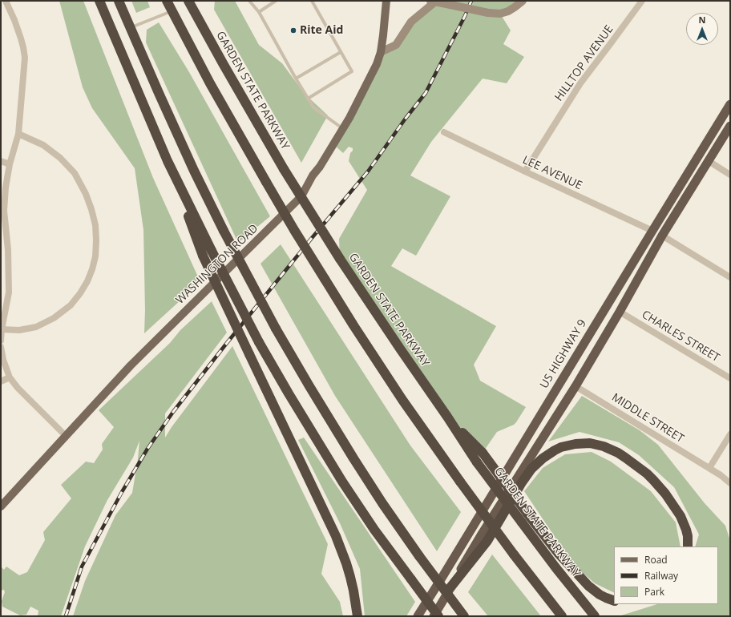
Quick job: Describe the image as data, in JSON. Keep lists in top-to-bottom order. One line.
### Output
{"streets":{"highway":["GARDEN STATE PARKWAY","US HIGHWAY 9"],"main road":["WASHINGTON ROAD"],"street":["HILLTOP AVENUE","LEE AVENUE","CHARLES STREET","MIDDLE STREET"]},"crossings":[["HILLTOP AVENUE","LEE AVENUE"],["LEE AVENUE","US HIGHWAY 9"]],"places":["Rite Aid"],"legend":["Road","Railway","Park"],"north":"top"}
